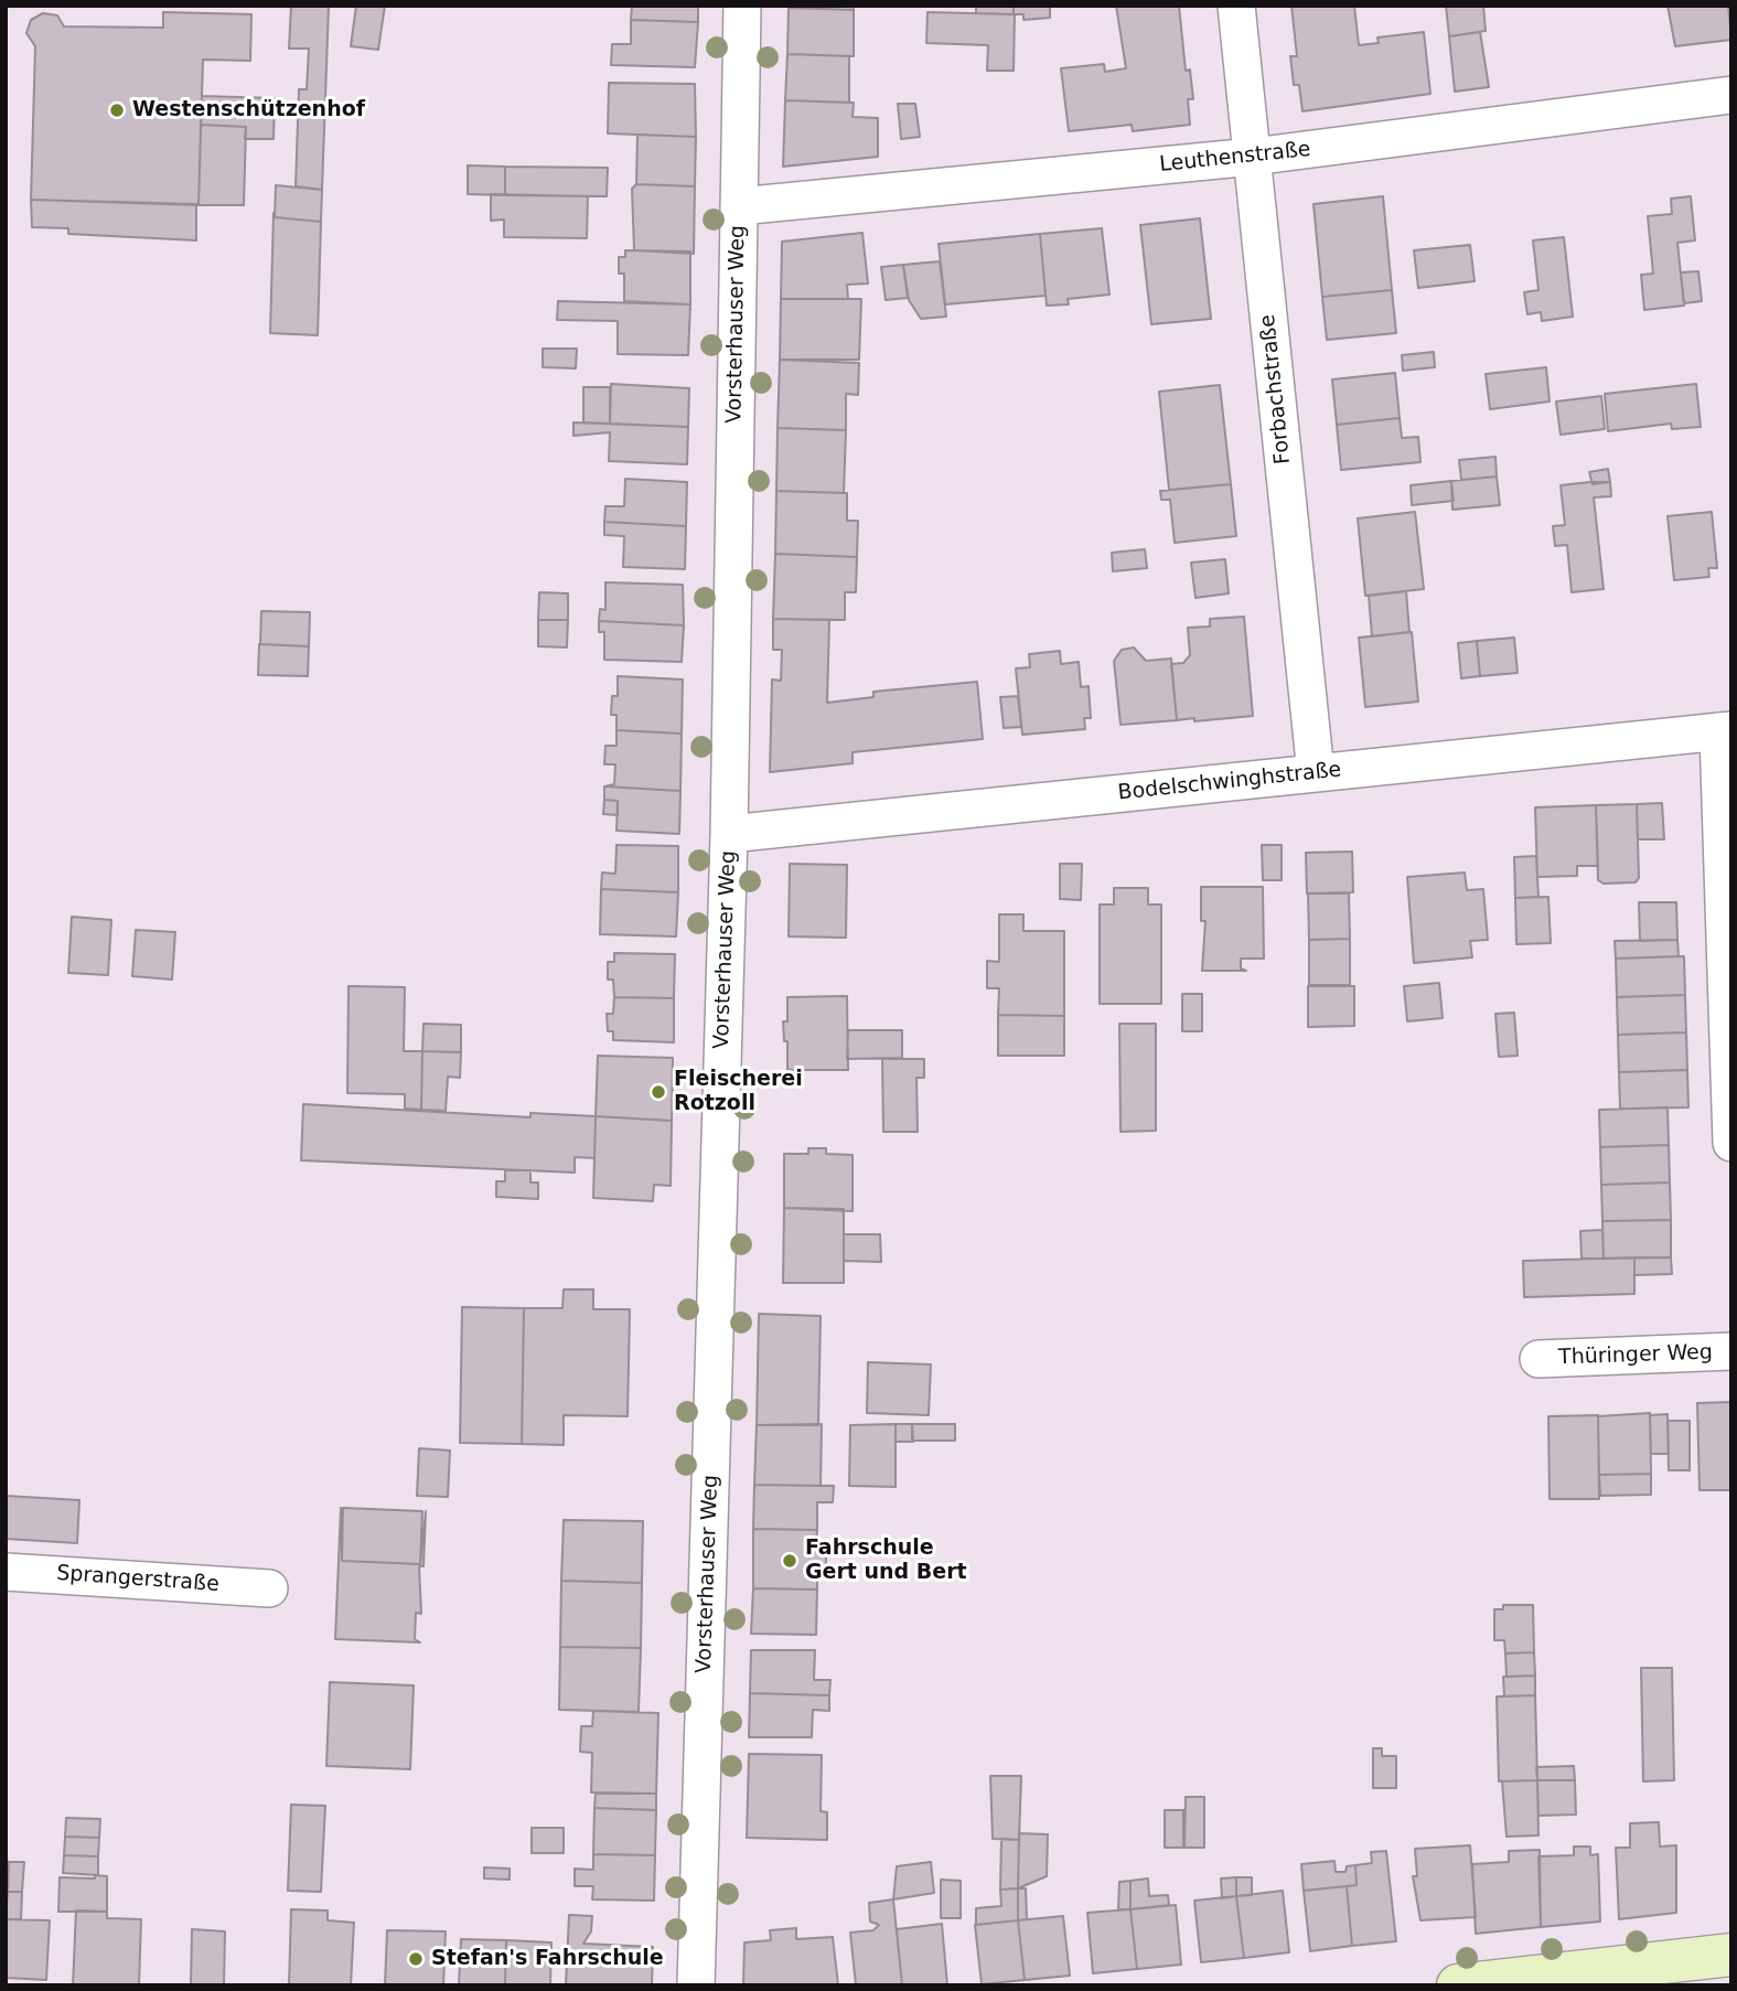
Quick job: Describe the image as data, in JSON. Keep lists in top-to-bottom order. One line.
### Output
{"streets":{"street":["Leuthenstraße","Vorsterhauser Weg","Forbachstraße","Bodelschwinghstraße","Thüringer Weg","Sprangerstraße"]},"crossings":[["Leuthenstraße","Vorsterhauser Weg"],["Leuthenstraße","Forbachstraße"],["Vorsterhauser Weg","Bodelschwinghstraße"],["Forbachstraße","Bodelschwinghstraße"]],"places":["Westenschützenhof","Fleischerei Rotzoll","Fahrschule Gert und Bert","Stefan's Fahrschule"]}
